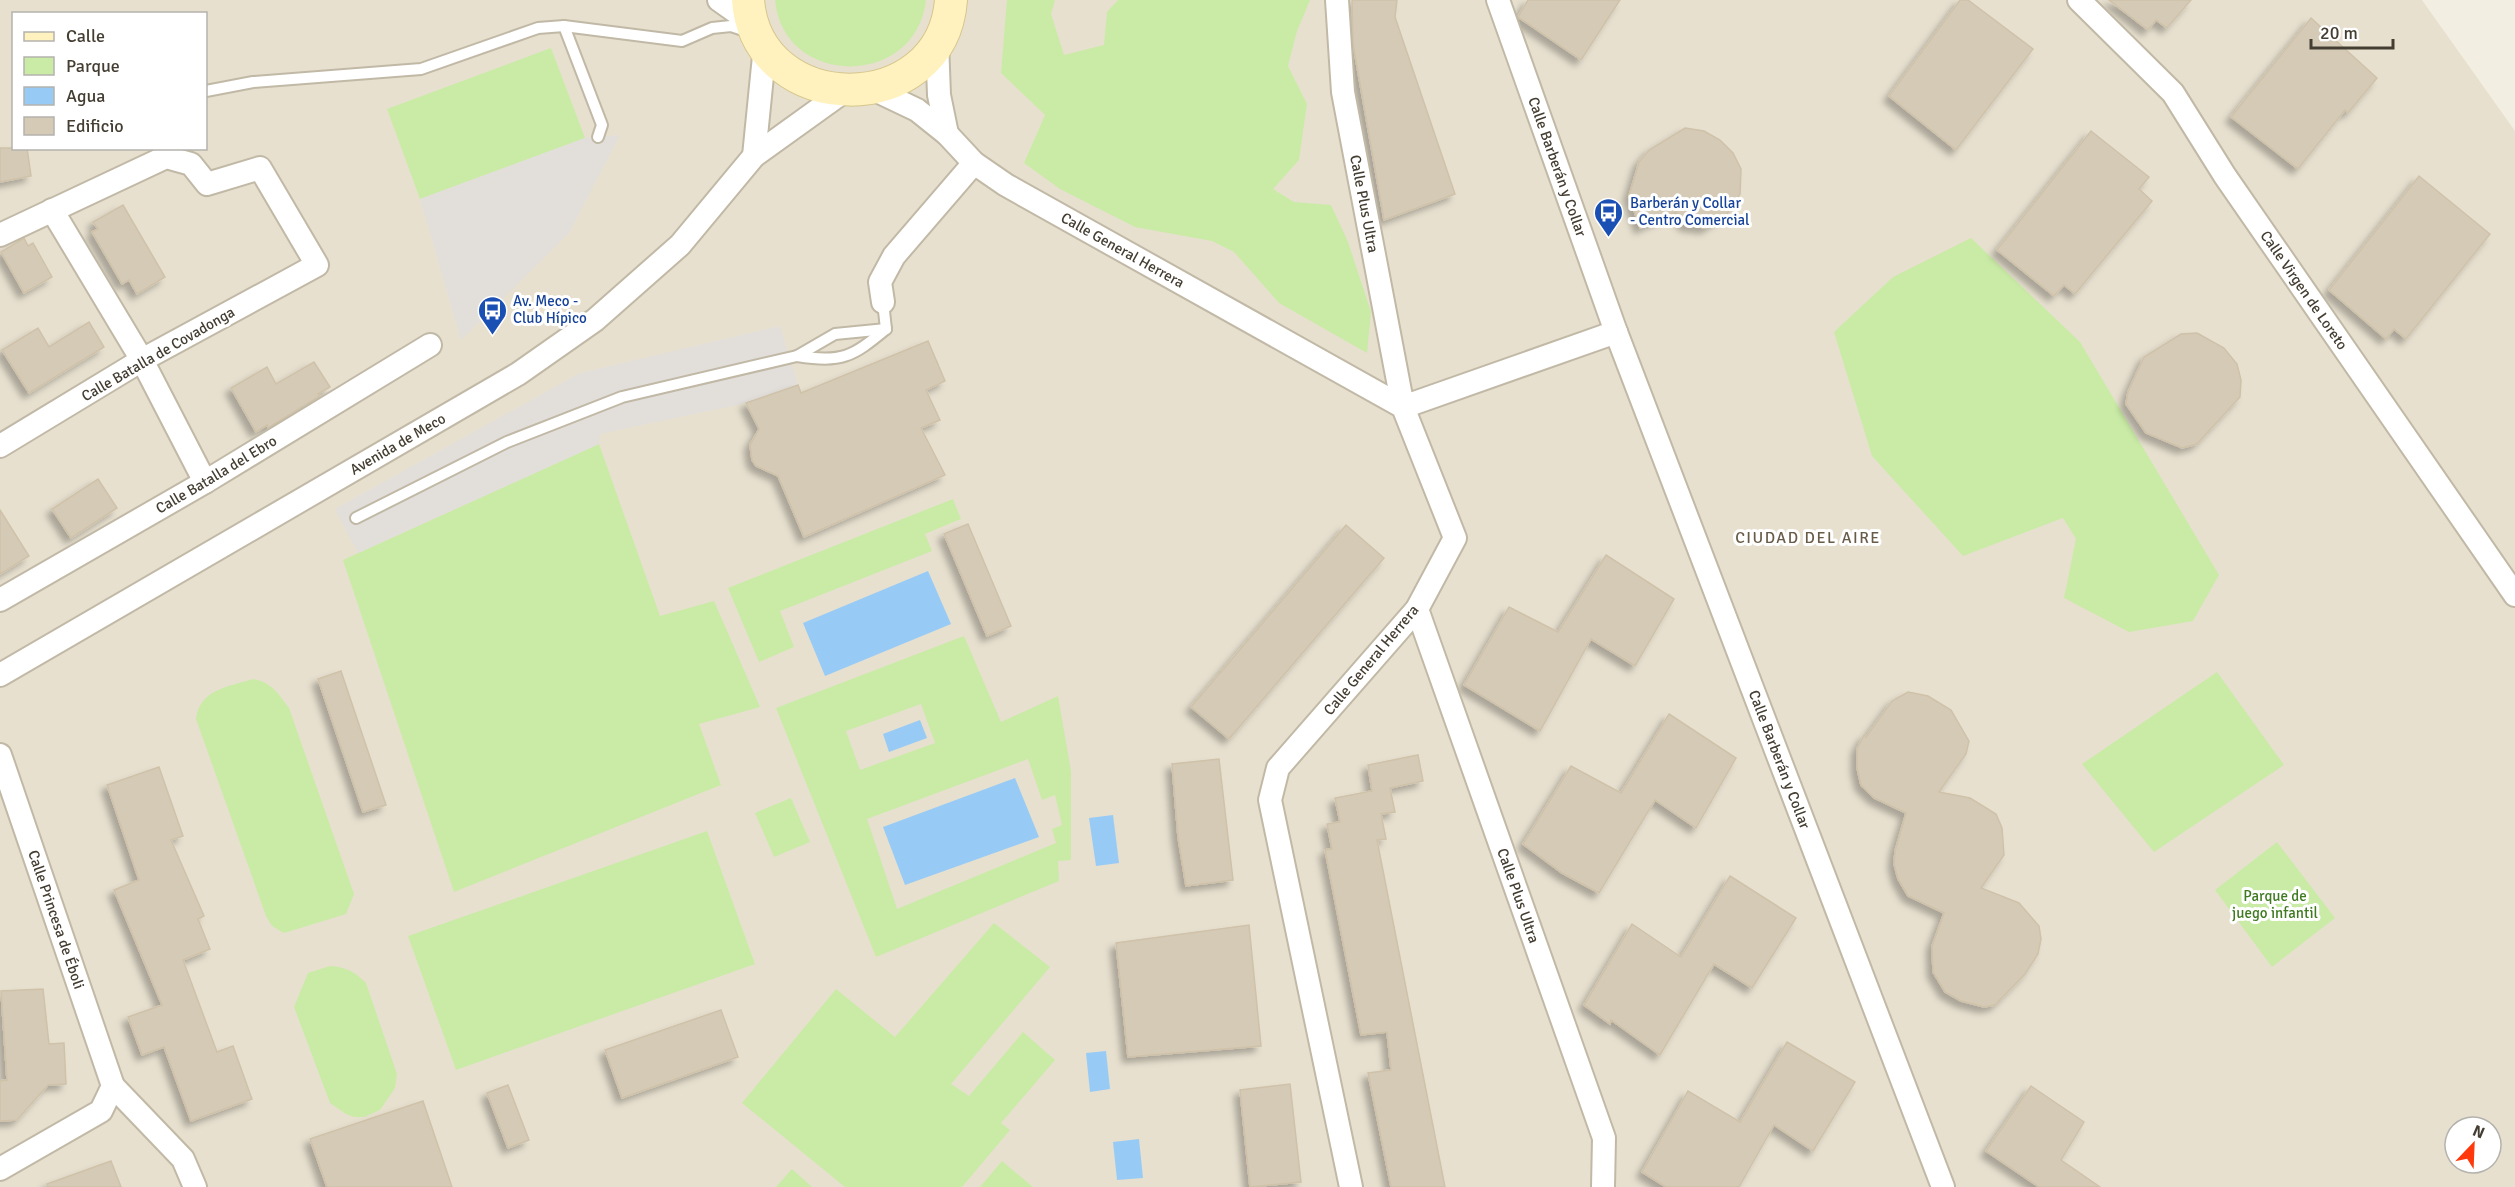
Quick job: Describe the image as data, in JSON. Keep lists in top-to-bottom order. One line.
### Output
{"streets":{"street":["Calle Barberán y Collar","Calle Plus Ultra","Calle General Herrera","Calle Virgen de Loreto","Calle Batalla de Covadonga","Avenida de Meco","Calle Batalla del Ebro","Calle Princesa de Éboli"]},"crossings":[["Calle Plus Ultra","Calle General Herrera"],["Calle General Herrera","Avenida de Meco"]],"districts":["CIUDAD DEL AIRE"],"parks":["Parque de juego infantil"],"places":{"bus stop":["Barberán y Collar - Centro Comercial","Av. Meco - Club Hípico"]},"legend":["Calle","Parque","Agua","Edificio"],"scale_bar":"20 m","north":"top right"}
